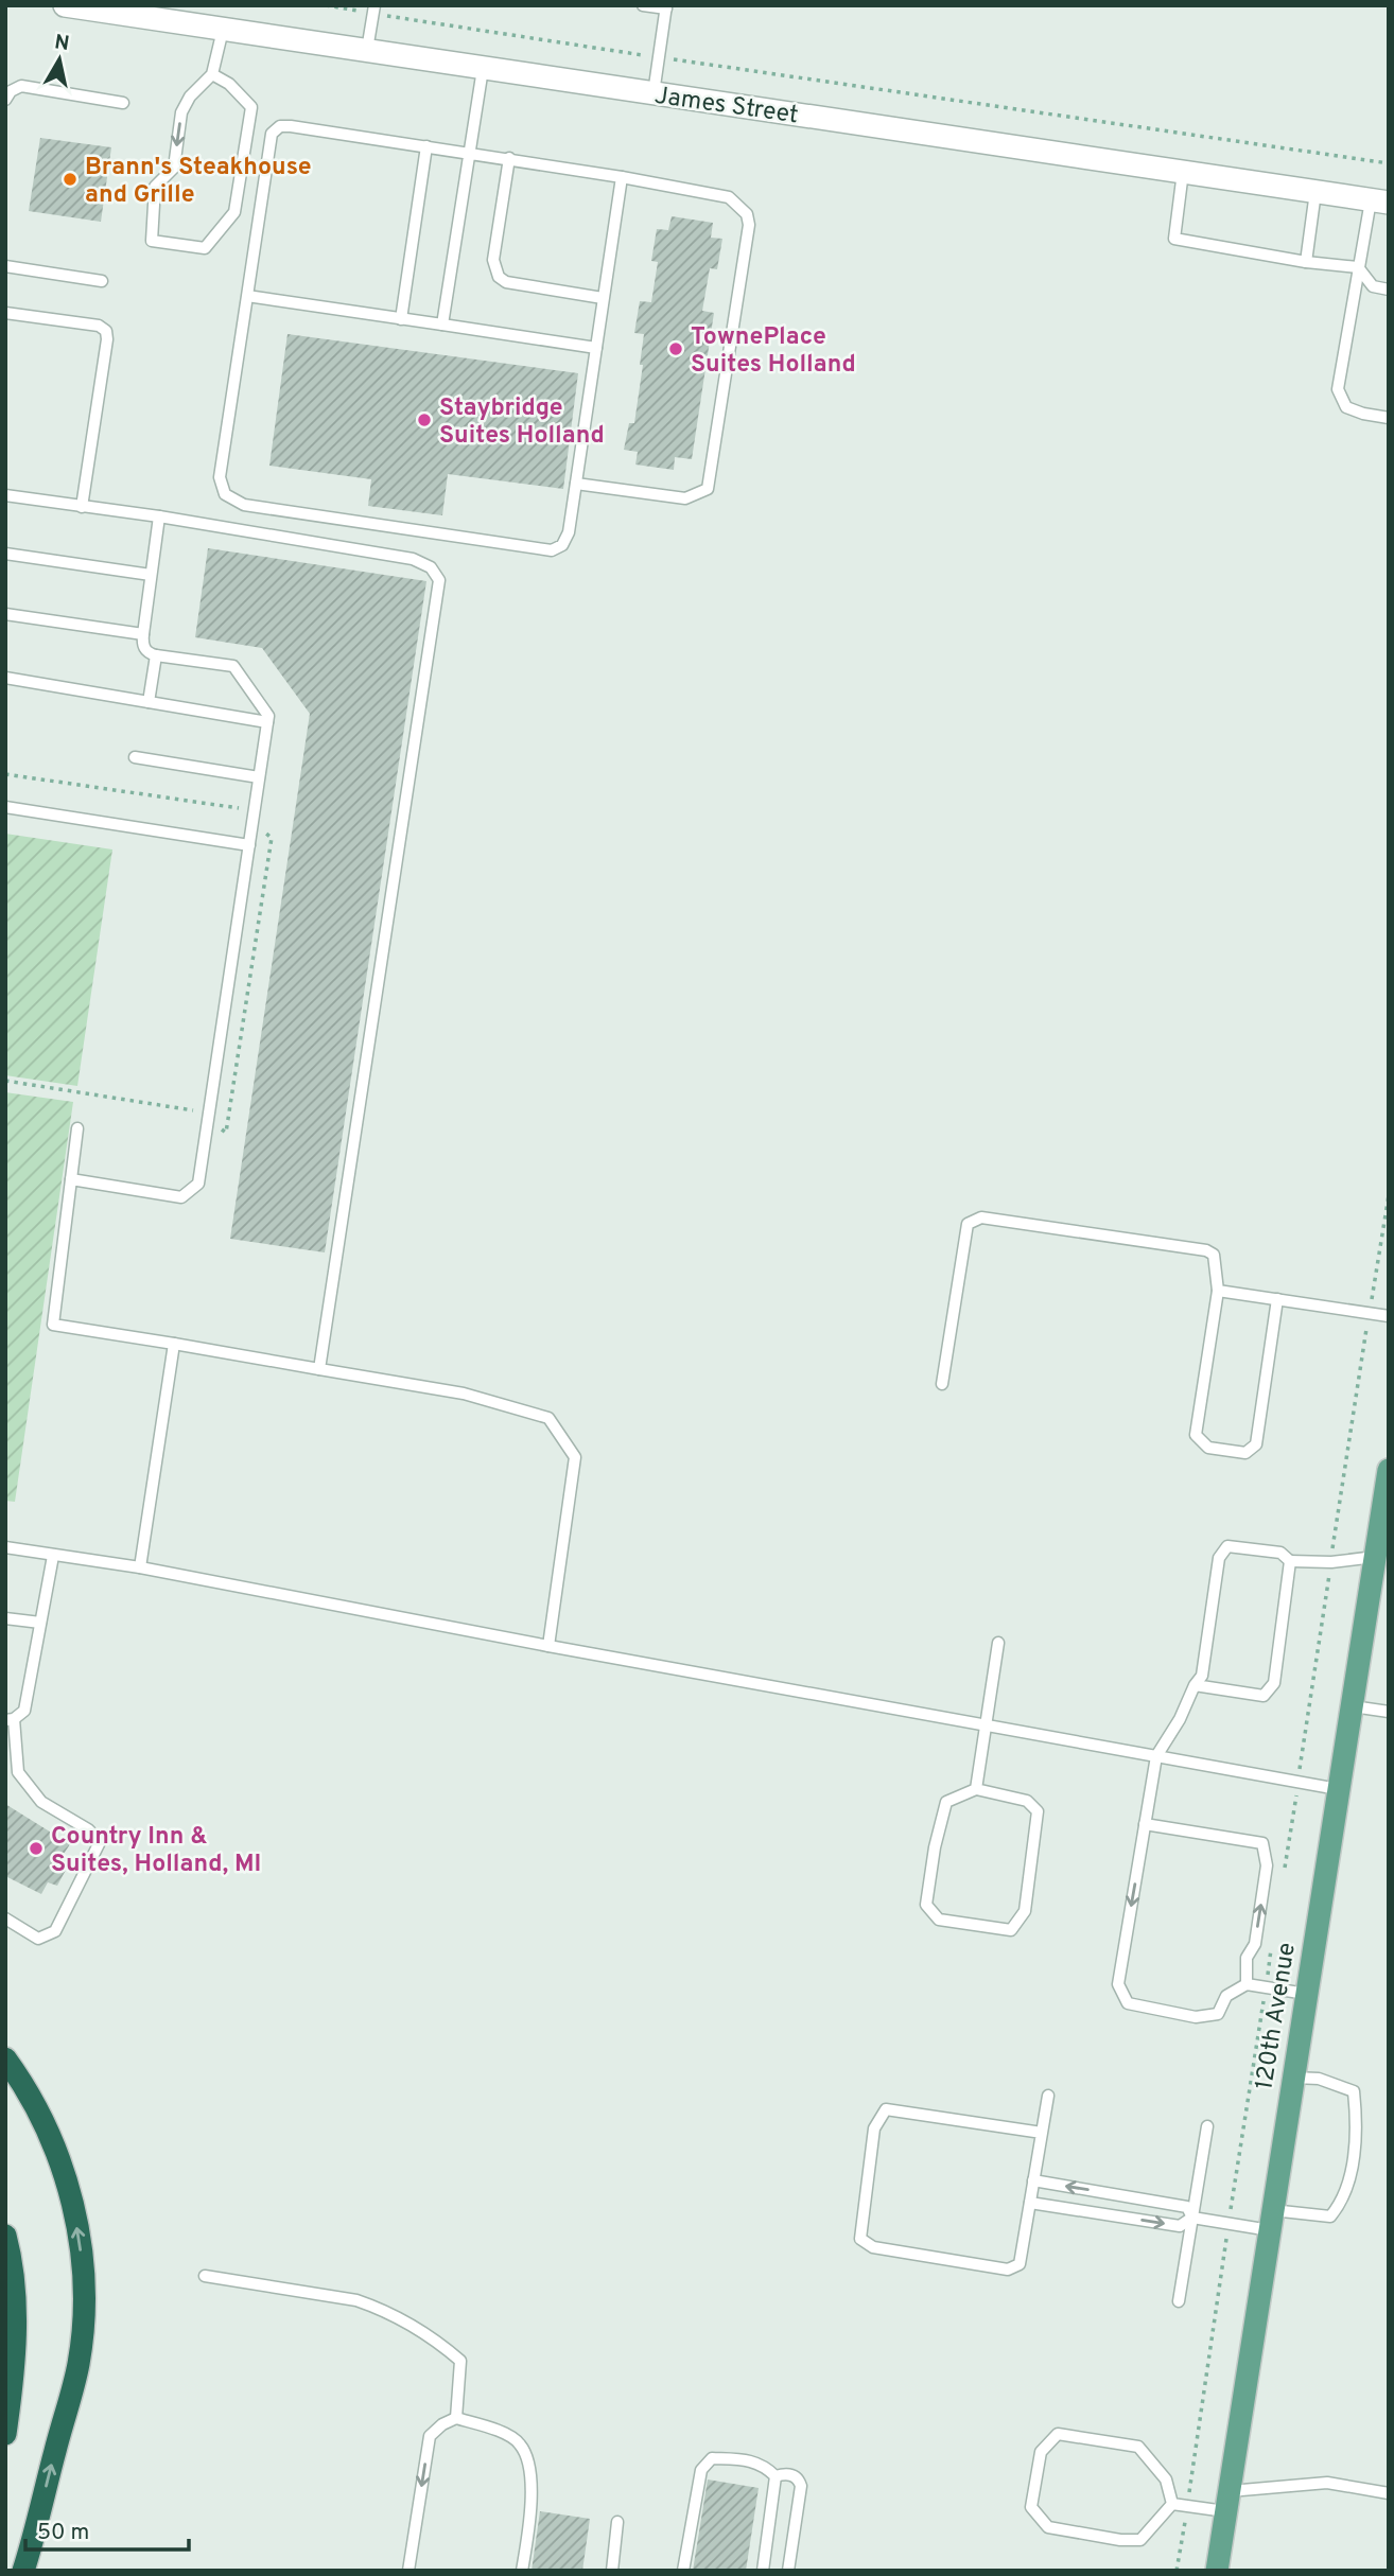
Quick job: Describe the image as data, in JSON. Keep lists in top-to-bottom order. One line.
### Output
{"streets":{"main road":["120th Avenue"],"street":["James Street"]},"places":["Brann's Steakhouse and Grille","TownePlace Suites Holland","Staybridge Suites Holland","Country Inn & Suites, Holland, MI"],"scale_bar":"50 m","north":"top"}
